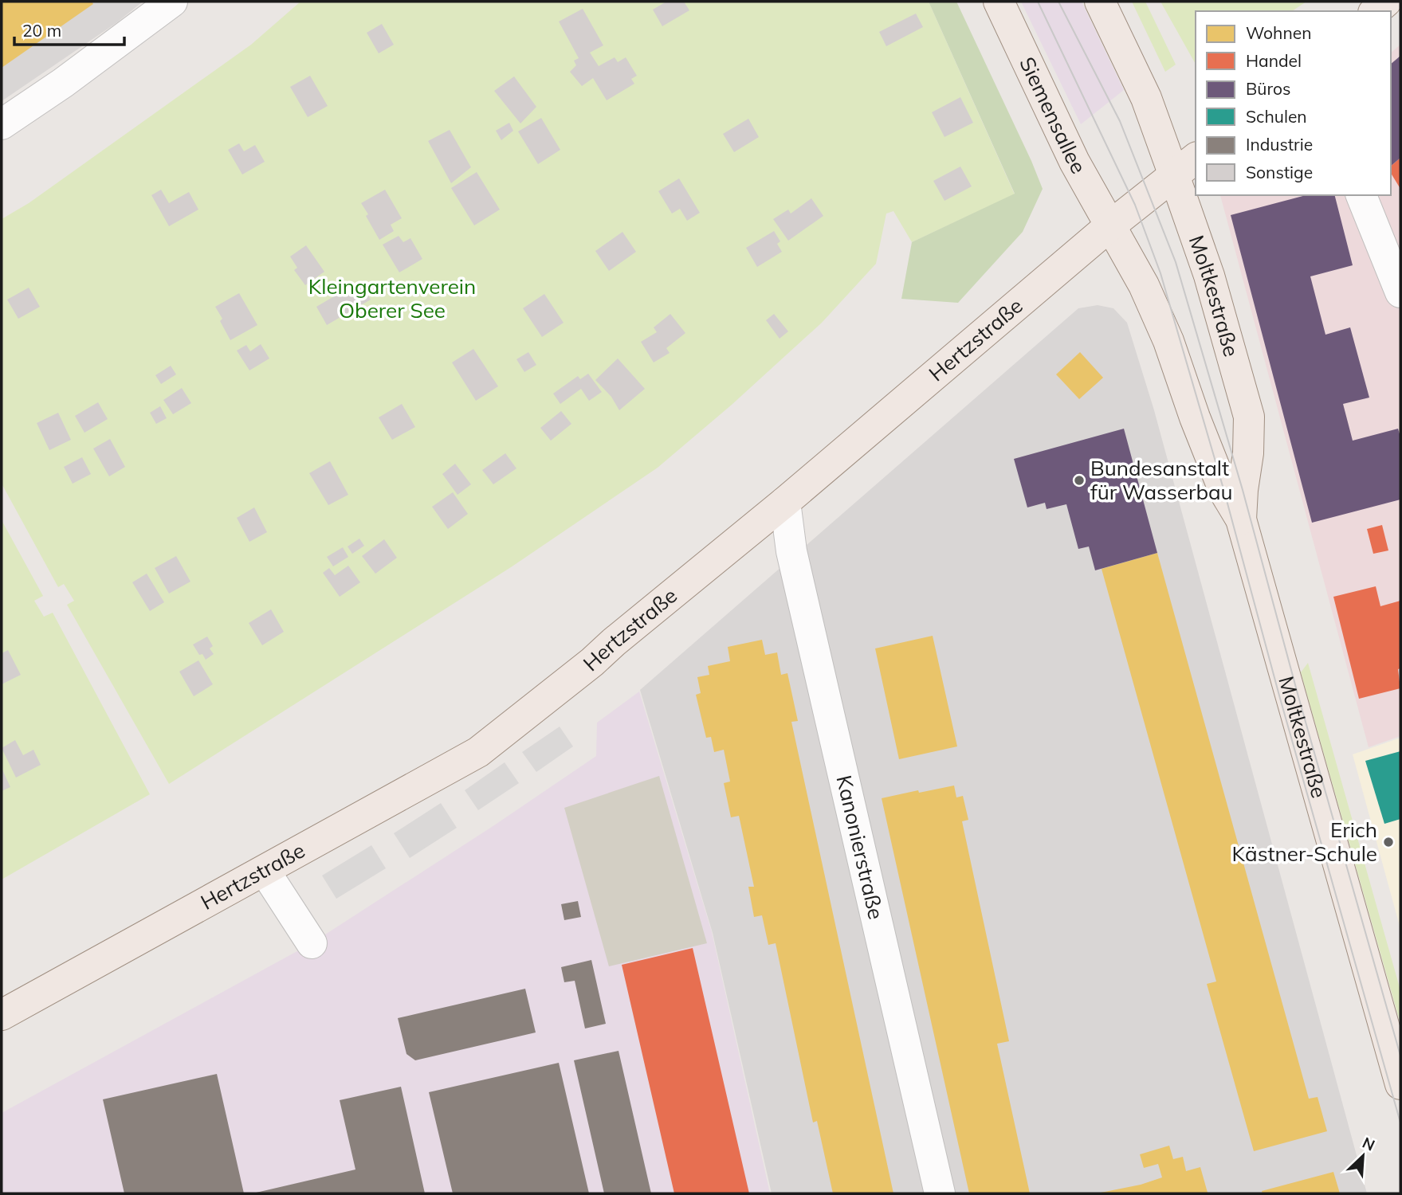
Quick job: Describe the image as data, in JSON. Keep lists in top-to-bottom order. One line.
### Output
{"streets":{"main road":["Siemensallee","Moltkestraße","Hertzstraße"],"street":["Kanonierstraße"]},"crossings":[["Siemensallee","Moltkestraße"],["Siemensallee","Hertzstraße"],["Moltkestraße","Hertzstraße"],["Hertzstraße","Kanonierstraße"]],"parks":["Kleingartenverein Oberer See"],"places":["Bundesanstalt für Wasserbau","Erich Kästner-Schule"],"legend":["Wohnen","Handel","Büros","Schulen","Industrie","Sonstige"],"scale_bar":"20 m","north":"top right"}
